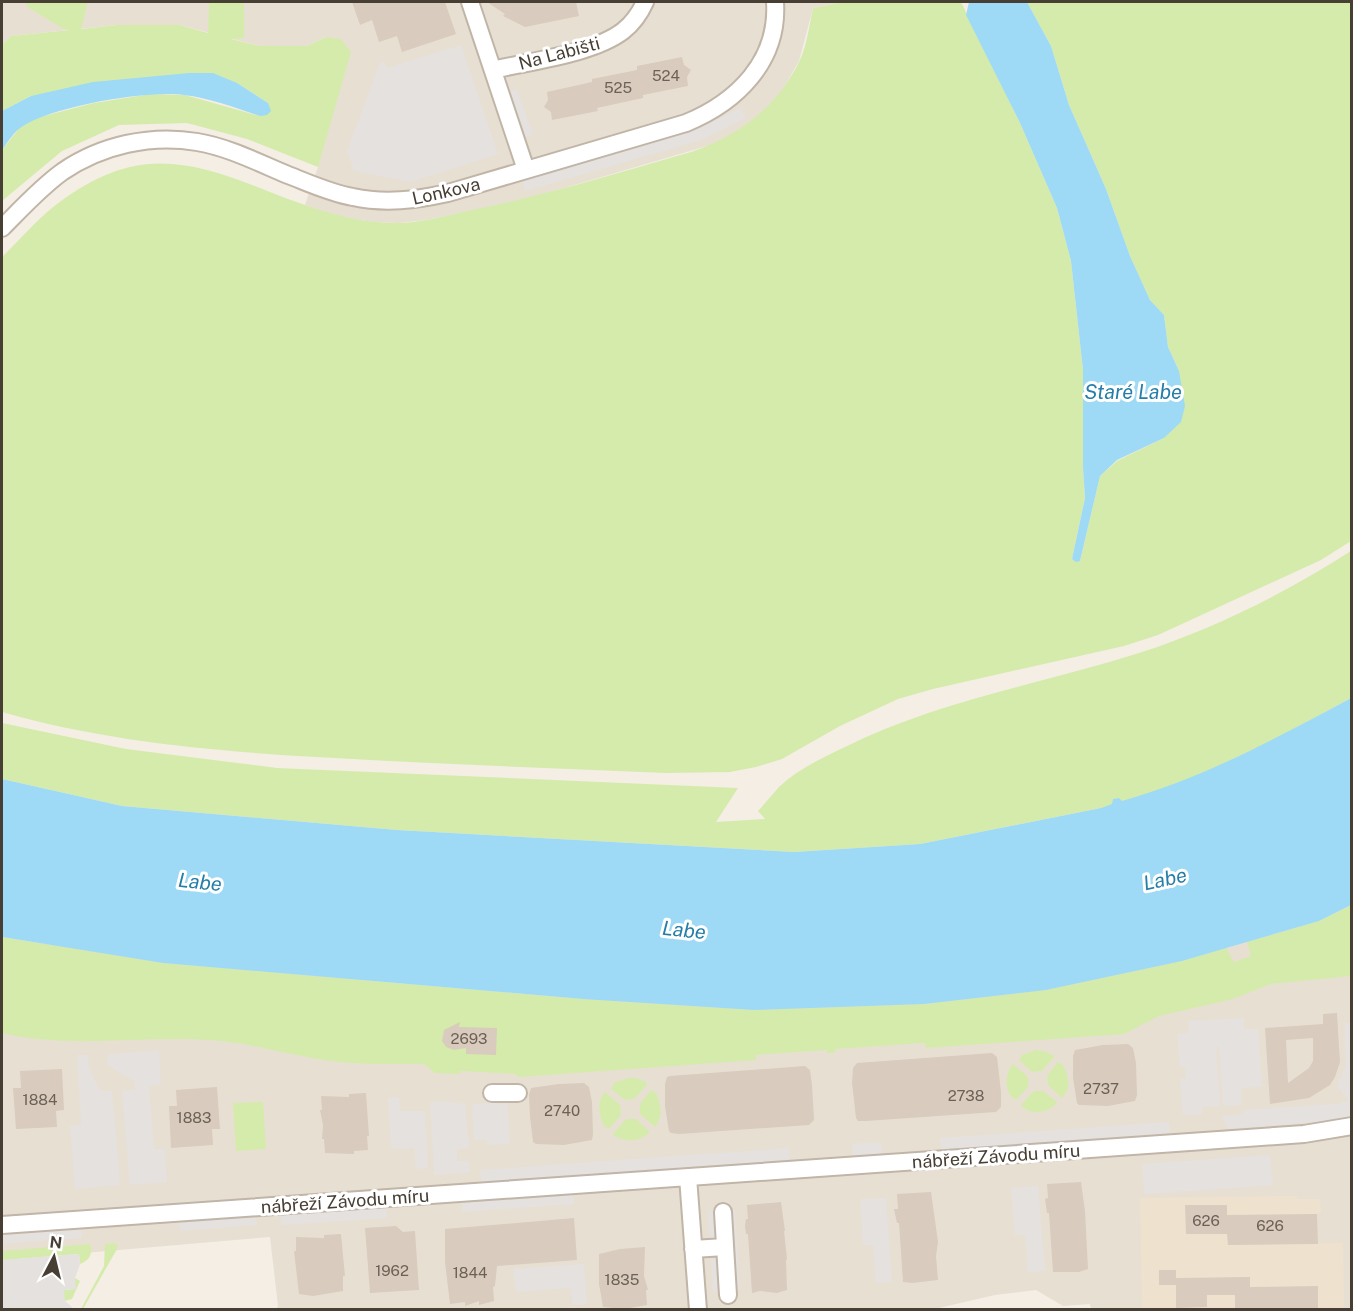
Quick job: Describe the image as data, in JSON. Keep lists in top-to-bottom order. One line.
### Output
{"streets":{"street":["Na Labišti","Lonkova","nábřeží Závodu míru"]},"crossings":[["Na Labišti","Lonkova"]],"water":["Staré Labe","Labe"],"house_numbers":["524","525","2693","2737","2738","1884","2740","1883","626","626","1962","1844","1835"],"north":"top"}
